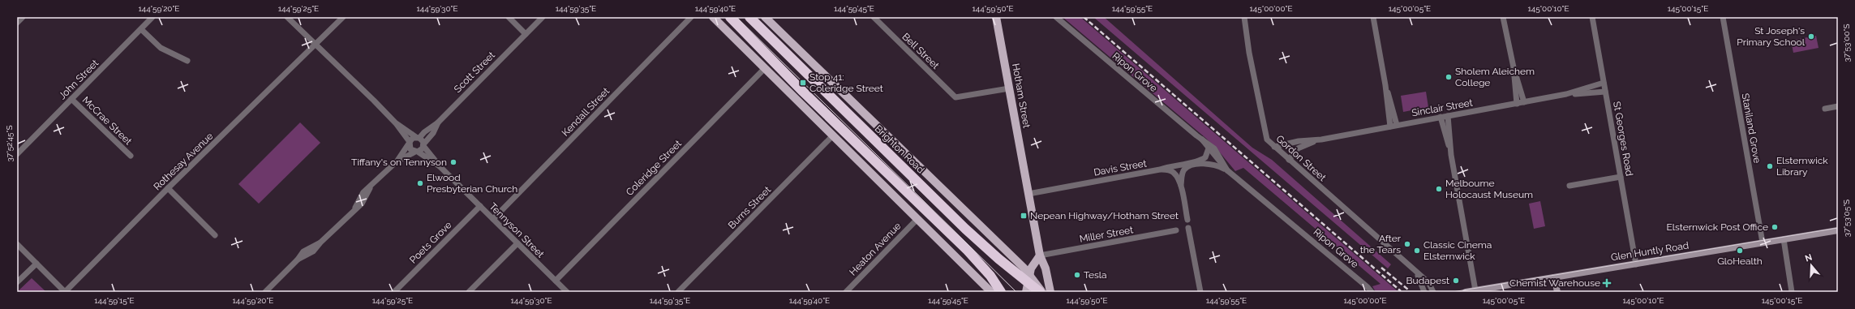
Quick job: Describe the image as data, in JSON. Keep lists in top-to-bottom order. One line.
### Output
{"streets":{"highway":["Brighton Road"],"main road":["Hotham Street"],"street":["Bell Street","Scott Street","Ripon Grove","John Street","Sinclair Street","Kendall Street","McCrae Street","Staniland Grove","St Georges Road","Gordon Street","Rothesay Avenue","Coleridge Street","Davis Street","Burns Street","Tennyson Street","Miller Street","Poets Grove","Heaton Avenue","Glen Huntly Road"]},"crossings":[["Bell Street","Hotham Street"],["Scott Street","Tennyson Street"],["Ripon Grove","Davis Street"],["John Street","McCrae Street"],["Hotham Street","Davis Street"],["Hotham Street","Miller Street"],["Sinclair Street","St Georges Road"],["Sinclair Street","Gordon Street"],["Kendall Street","Tennyson Street"],["Staniland Grove","Glen Huntly Road"],["St Georges Road","Glen Huntly Road"],["Coleridge Street","Tennyson Street"],["Tennyson Street","Poets Grove"]],"places":{"other":["St Joseph's Primary School","Sholem Aleichem College","Tiffany's on Tennyson","Elsternwick Library","Elwood Presbyterian Church","Melbourne Holocaust Museum","Elsternwick Post Office","After the Tears","Classic Cinema Elsternwick","GloHealth","Tesla","Budapest"],"transit":["Stop 41: Coleridge Street","Nepean Highway/Hotham Street"],"health":["Chemist Warehouse"]},"north":"top","coordinates":["144°59'20\"E","144°59'25\"E","144°59'30\"E","144°59'35\"E","144°59'40\"E","144°59'45\"E","144°59'50\"E","144°59'55\"E","145°00'00\"E","145°00'05\"E","145°00'10\"E","145°00'15\"E","37°53'00\"S","37°52'45\"S","37°53'05\"S","144°59'15\"E"]}
